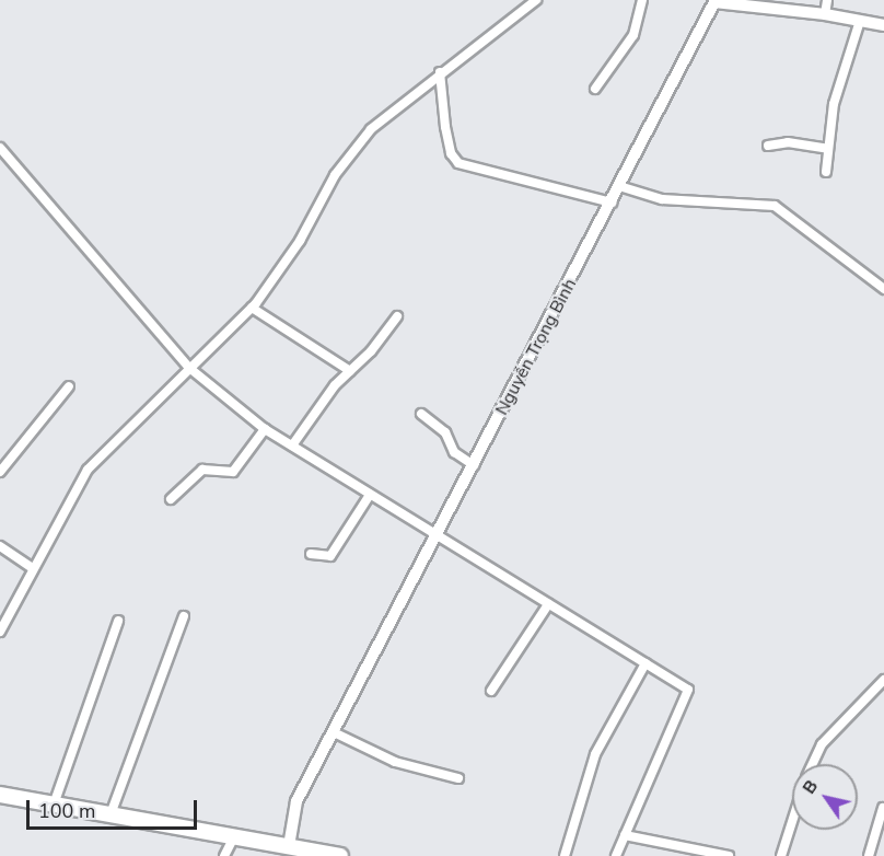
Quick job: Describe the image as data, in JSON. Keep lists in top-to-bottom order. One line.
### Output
{"streets":{"street":["Nguyễn Trọng Bình"]},"scale_bar":"100 m","north":"top left"}
